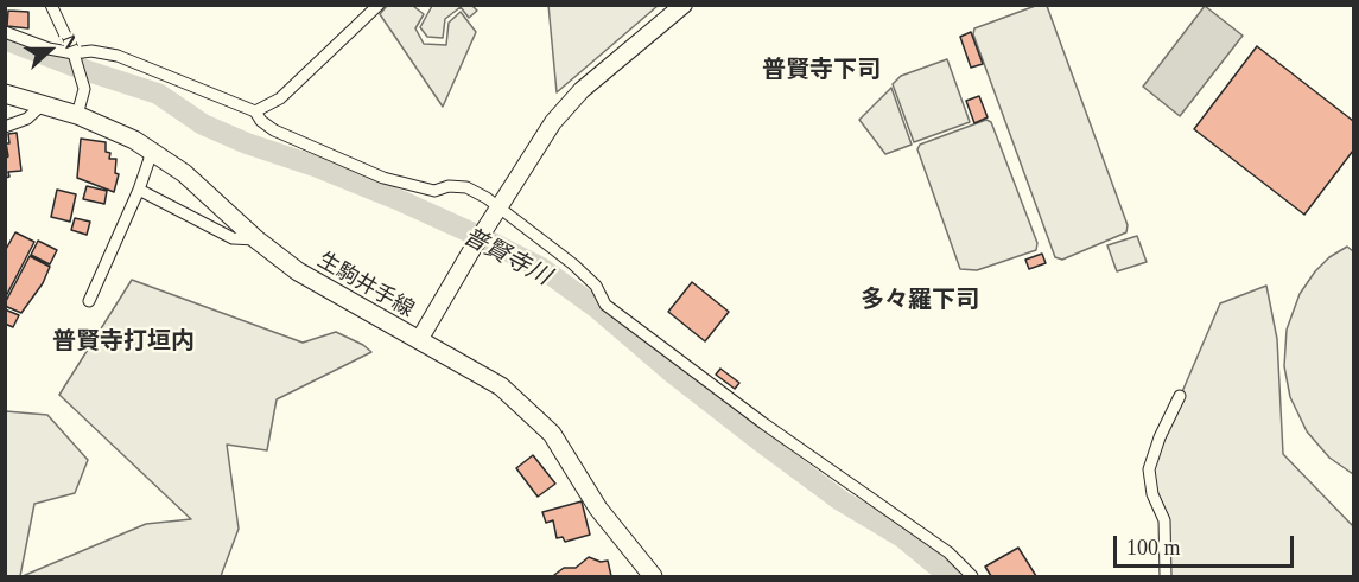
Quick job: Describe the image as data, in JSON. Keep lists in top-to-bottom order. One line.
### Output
{"streets":{"main road":["生駒井手線"]},"districts":["普賢寺下司","多々羅下司","普賢寺打垣内"],"water":["普賢寺川"],"scale_bar":"100 m","north":"right"}
